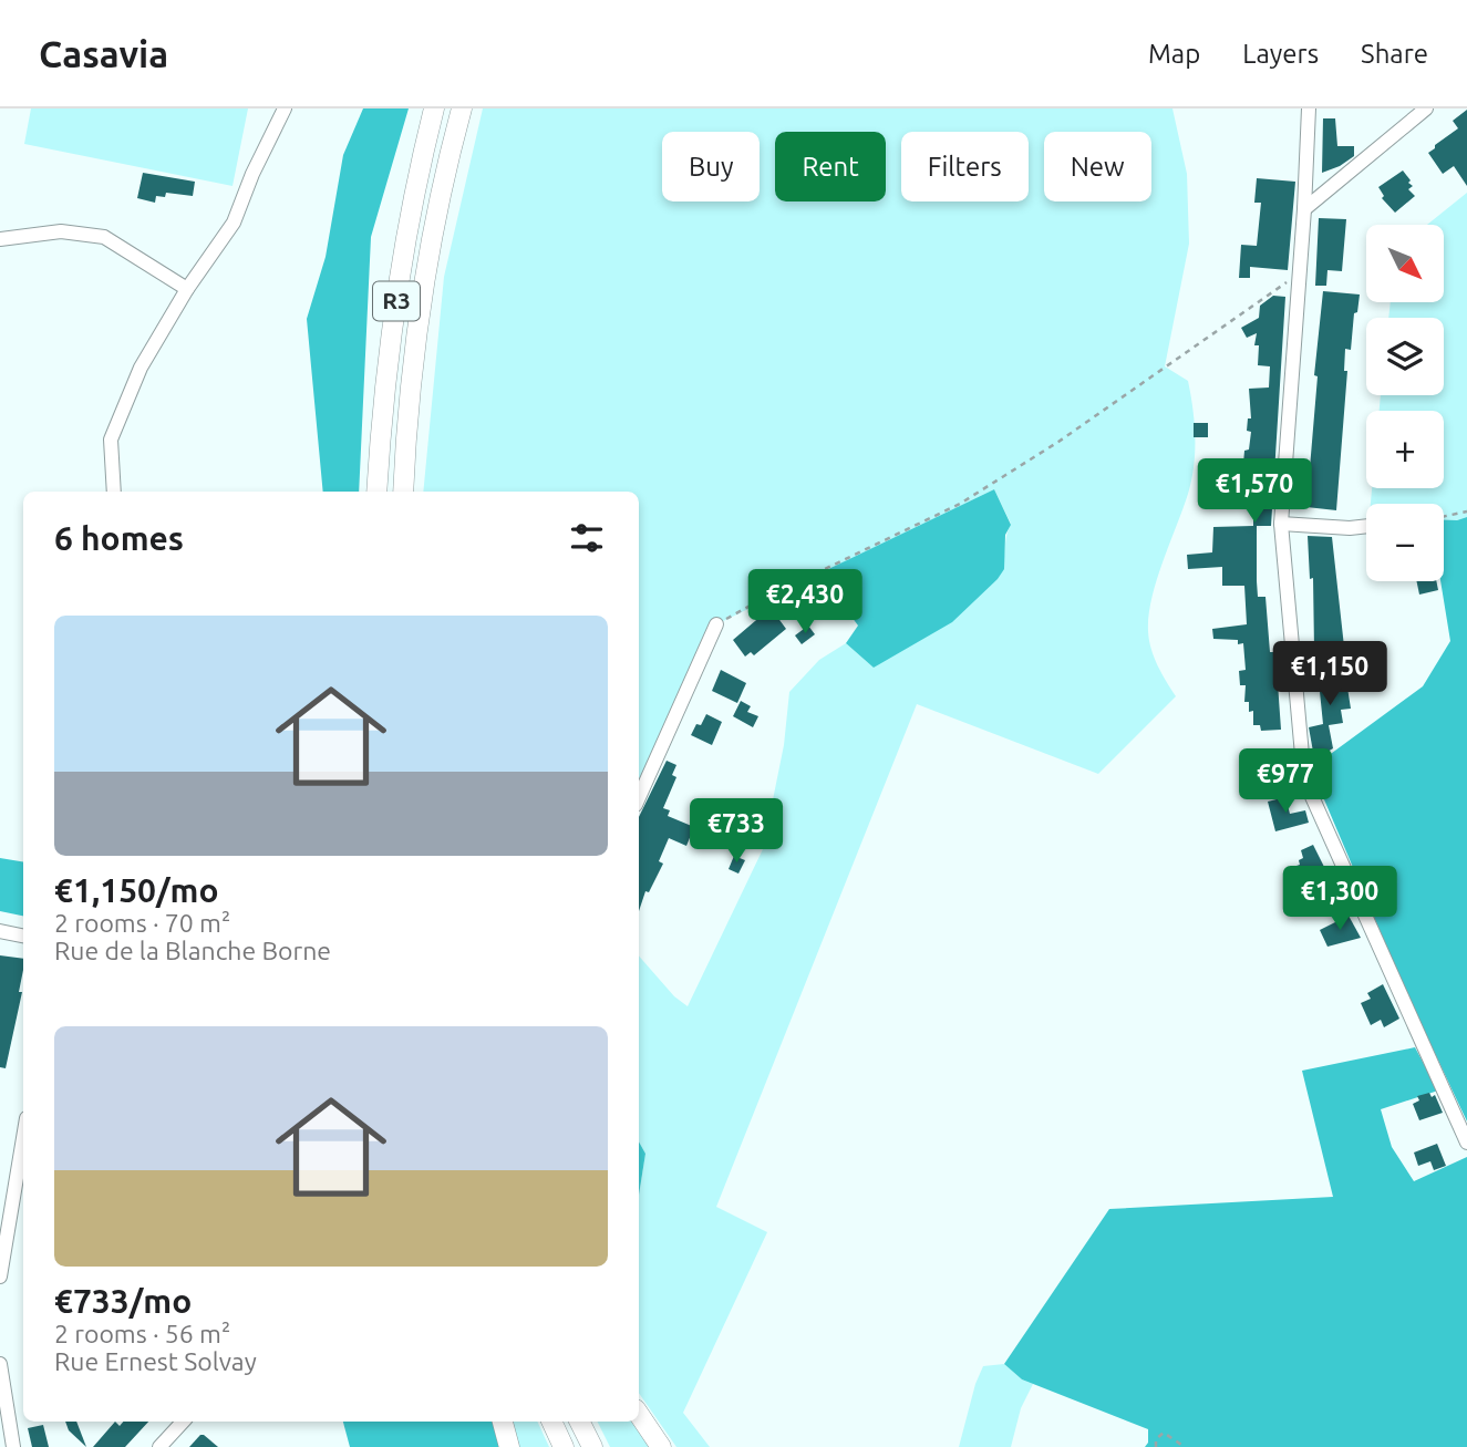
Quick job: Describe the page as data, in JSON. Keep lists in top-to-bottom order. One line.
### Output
{"streets":{"highway":["R3"]},"north":"bottom right","page":{"header":"Casavia","nav":["Map","Layers","Share"],"chip":["Buy","Rent","Filters","New"],"map_buttons":["+","−"],"price":["€1,570","€2,430","€1,150","€977","€733","€1,300"],"heading":"6 homes","list":[{"name":"€1,150/mo","note":"2 rooms · 70 m² · Rue de la Blanche Borne"},{"name":"€733/mo","note":"2 rooms · 56 m² · Rue Ernest Solvay"}]}}
